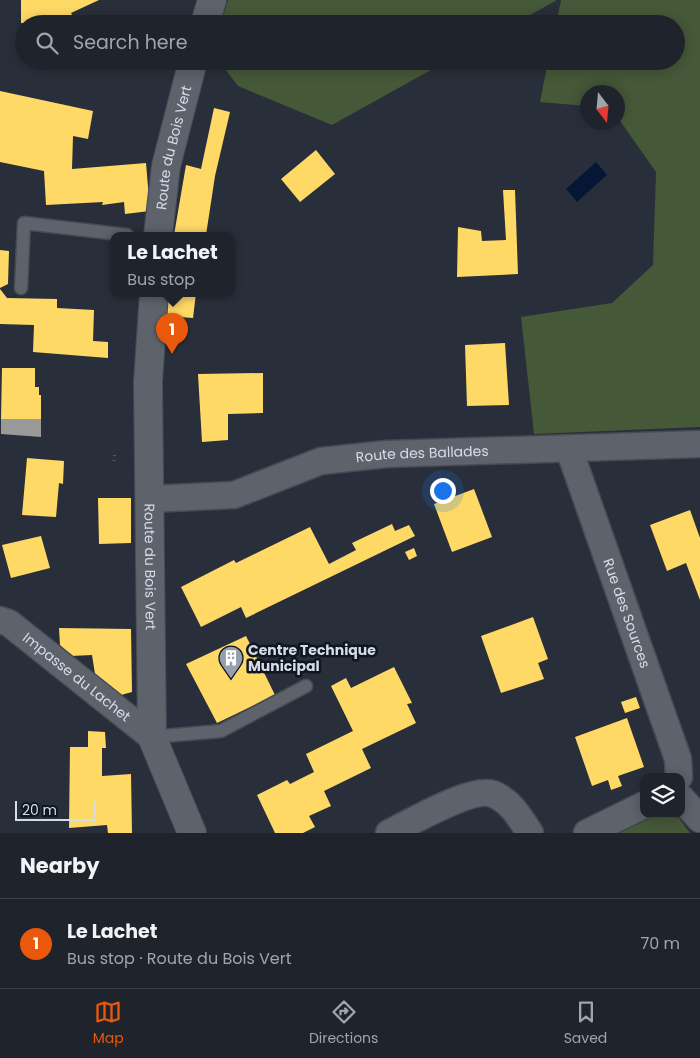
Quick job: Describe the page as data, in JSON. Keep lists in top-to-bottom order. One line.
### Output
{"streets":{"street":["Route du Bois Vert","Route des Ballades","Rue des Sources","Impasse du Lachet"]},"crossings":[["Route du Bois Vert","Route des Ballades"],["Route du Bois Vert","Impasse du Lachet"],["Route des Ballades","Rue des Sources"]],"places":{"building":["Centre Technique Municipal"]},"scale_bar":"20 m","north":"bottom","page":{"search":"Search here","popup":["Le Lachet","Bus stop"],"pins":"1","scale":"20 m","heading":"Nearby","list":[{"mark":"1","name":"Le Lachet","note":"Bus stop · Route du Bois Vert","value":"70 m"}],"nav":["Map","Directions","Saved"]}}
